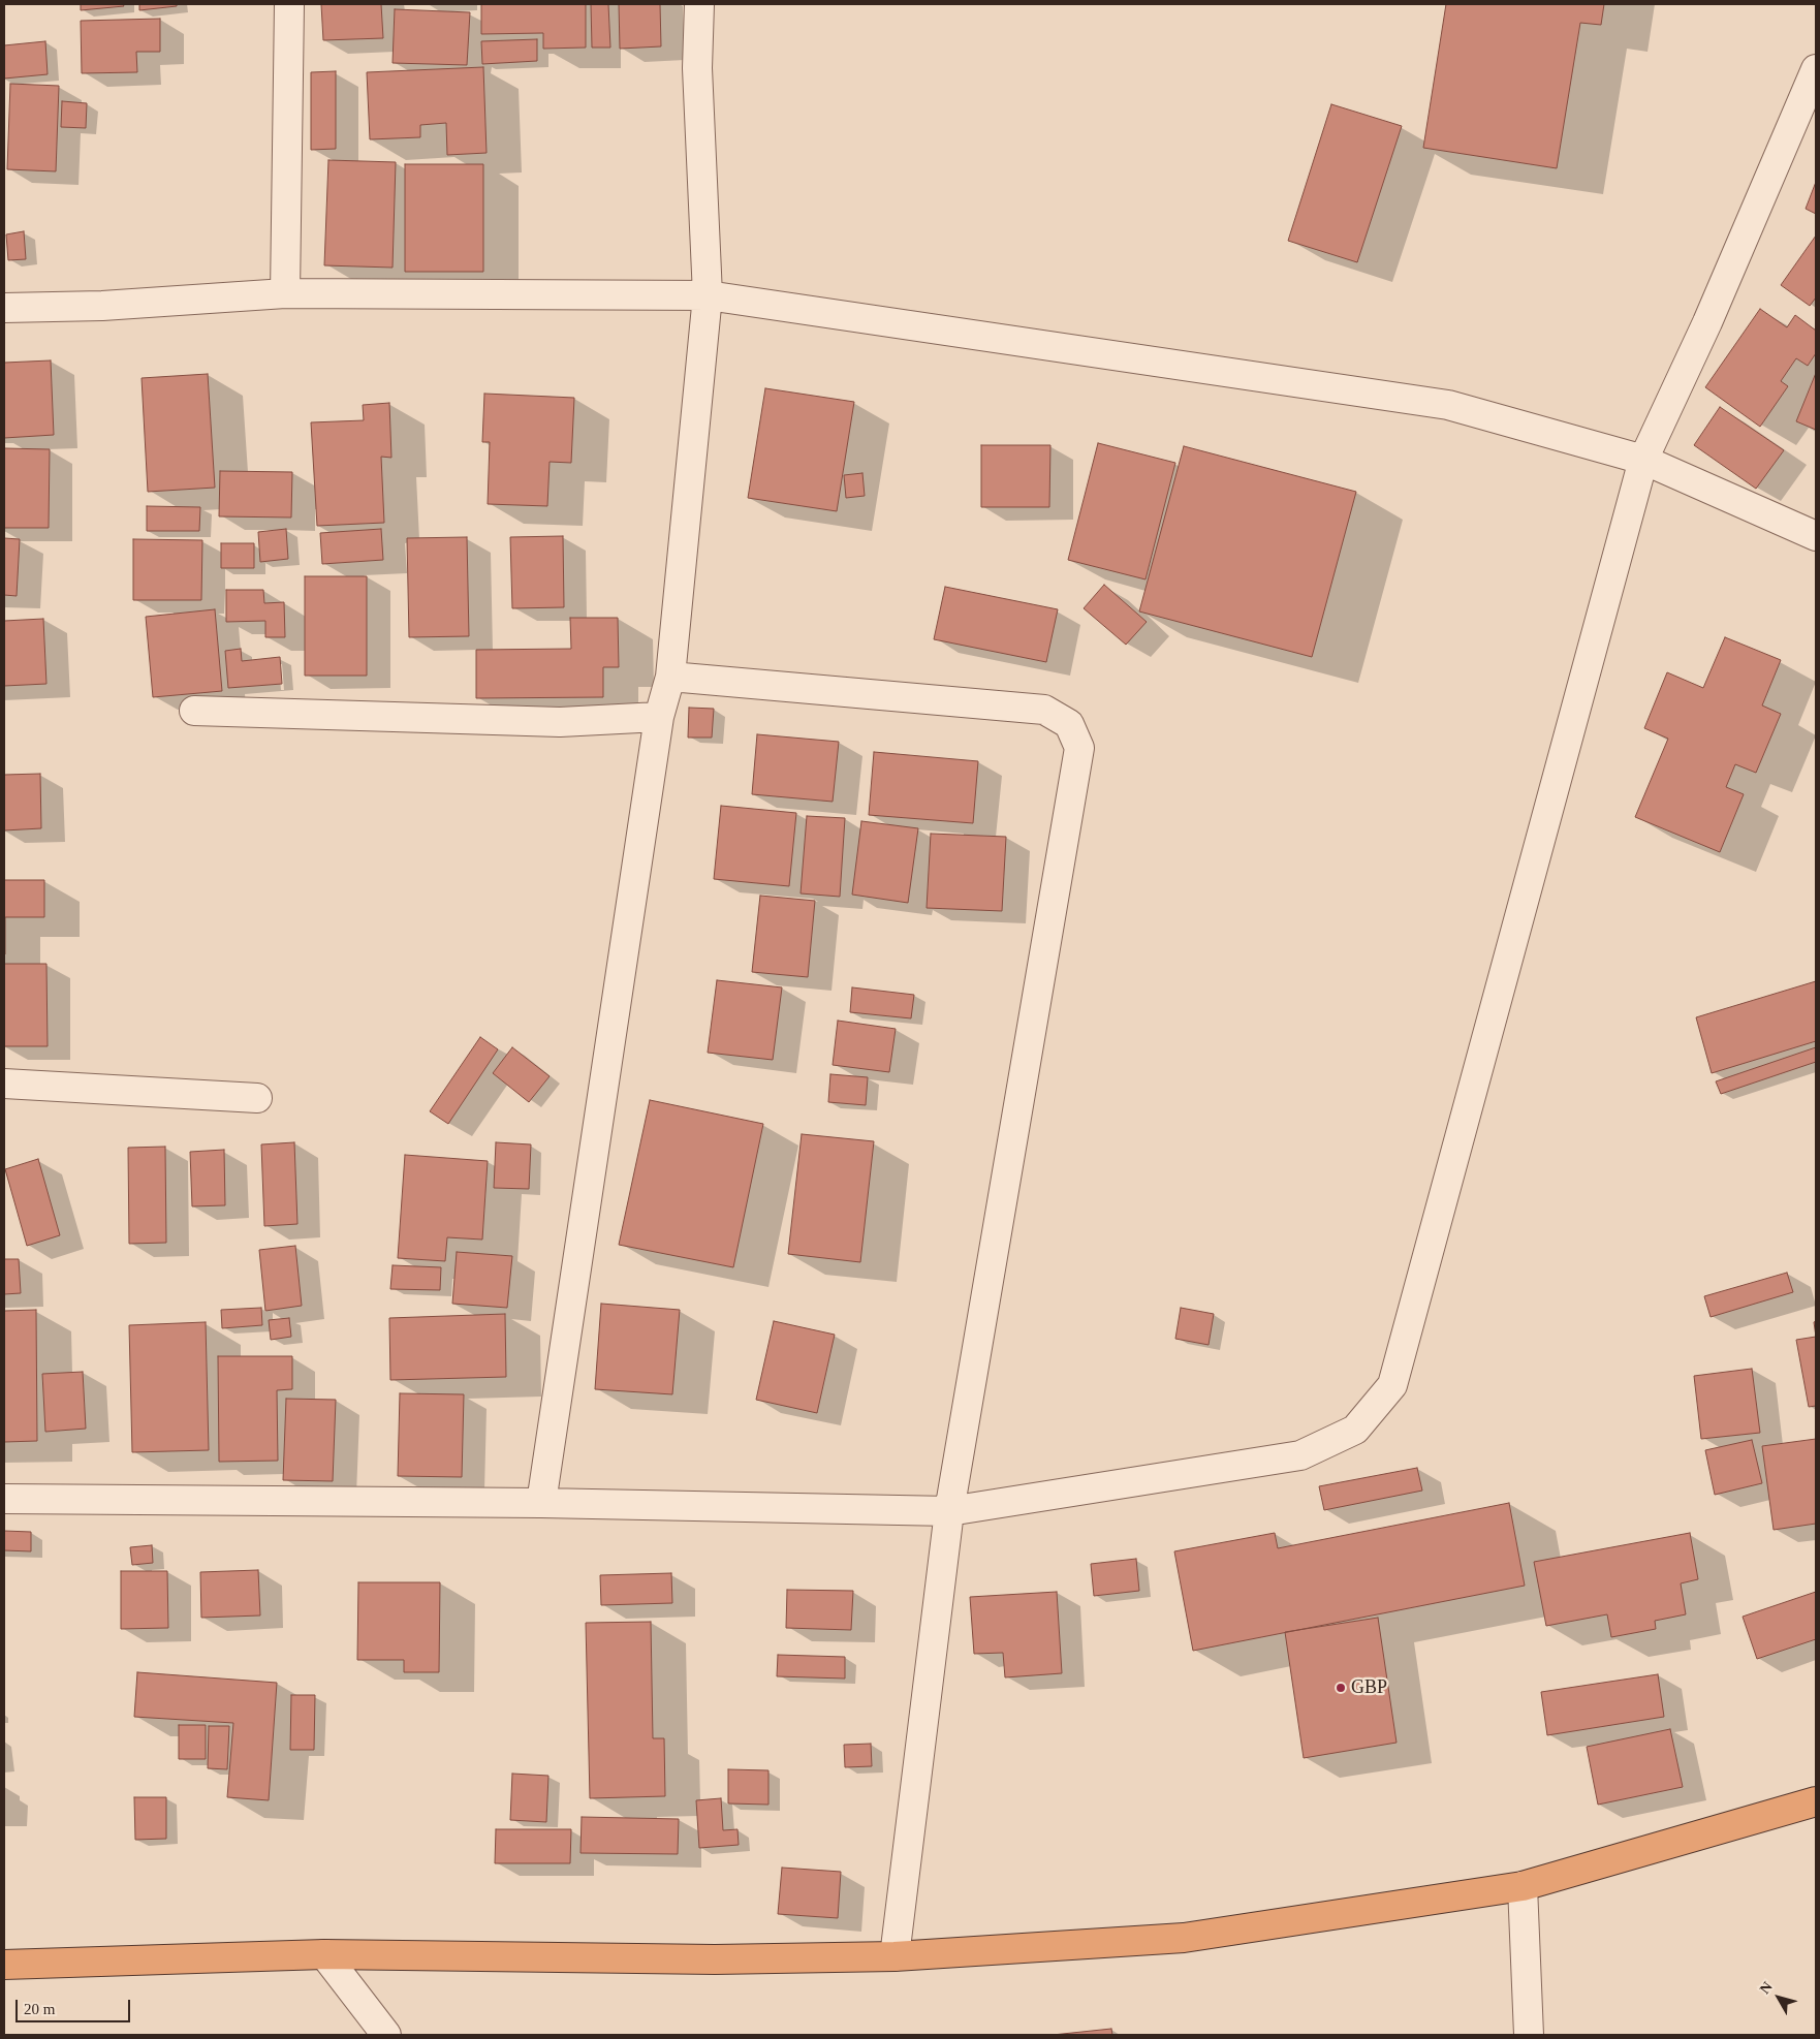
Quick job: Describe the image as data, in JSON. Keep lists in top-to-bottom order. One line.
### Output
{"places":["GBP"],"scale_bar":"20 m","north":"top left"}
